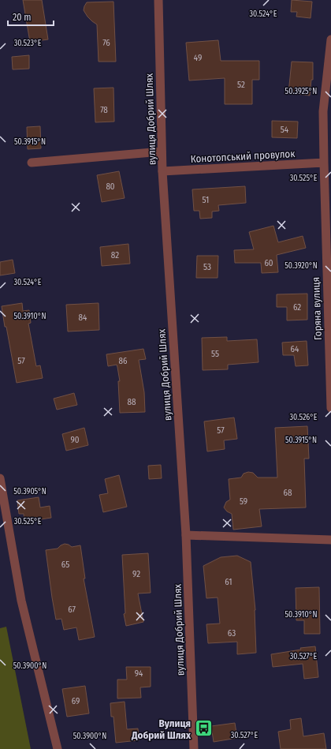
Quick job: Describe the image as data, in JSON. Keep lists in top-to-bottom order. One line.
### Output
{"streets":{"street":["вулиця Добрий Шлях","Конотопський провулок","Горяна вулиця"]},"crossings":[["вулиця Добрий Шлях","Конотопський провулок"],["Конотопський провулок","Горяна вулиця"]],"places":{"bus stop":["Вулиця Добрий Шлях"]},"house_numbers":["76","49","52","78","54","80","51","82","60","53","62","84","64","55","57","86","88","57","90","68","59","65","92","61","67","63","94","69"],"scale_bar":"20 m","coordinates":["30.524°E","30.523°E","50.3925°N","50.3915°N","30.525°E","50.3920°N","50.3910°N","30.526°E","50.3905°N","30.527°E","50.3900°N"]}
